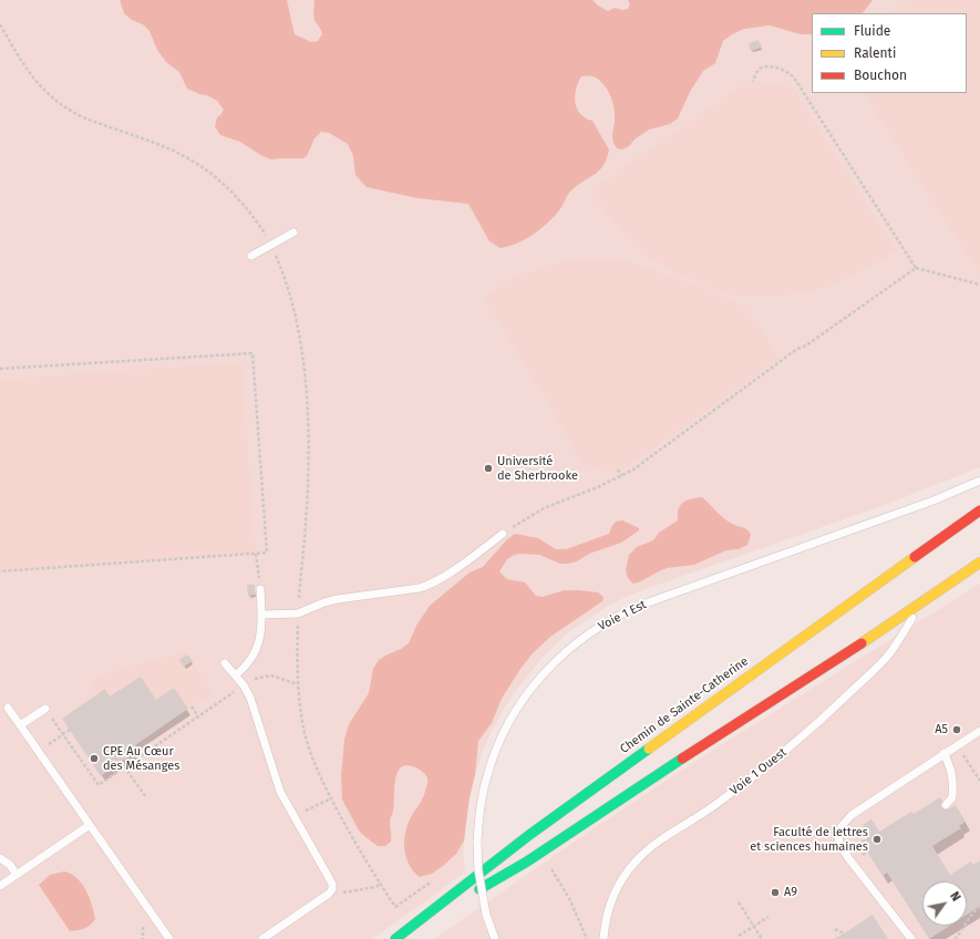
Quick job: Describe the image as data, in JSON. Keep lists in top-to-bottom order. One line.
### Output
{"streets":{"main road":["Chemin de Sainte-Catherine"],"lane":["Voie 1 Est","Voie 1 Ouest"]},"crossings":[["Chemin de Sainte-Catherine","Voie 1 Ouest"]],"places":["Université de Sherbrooke","A5","CPE Au Cœur des Mésanges","Faculté de lettres et sciences humaines","A9"],"legend":["Fluide","Ralenti","Bouchon"],"north":"top right"}
